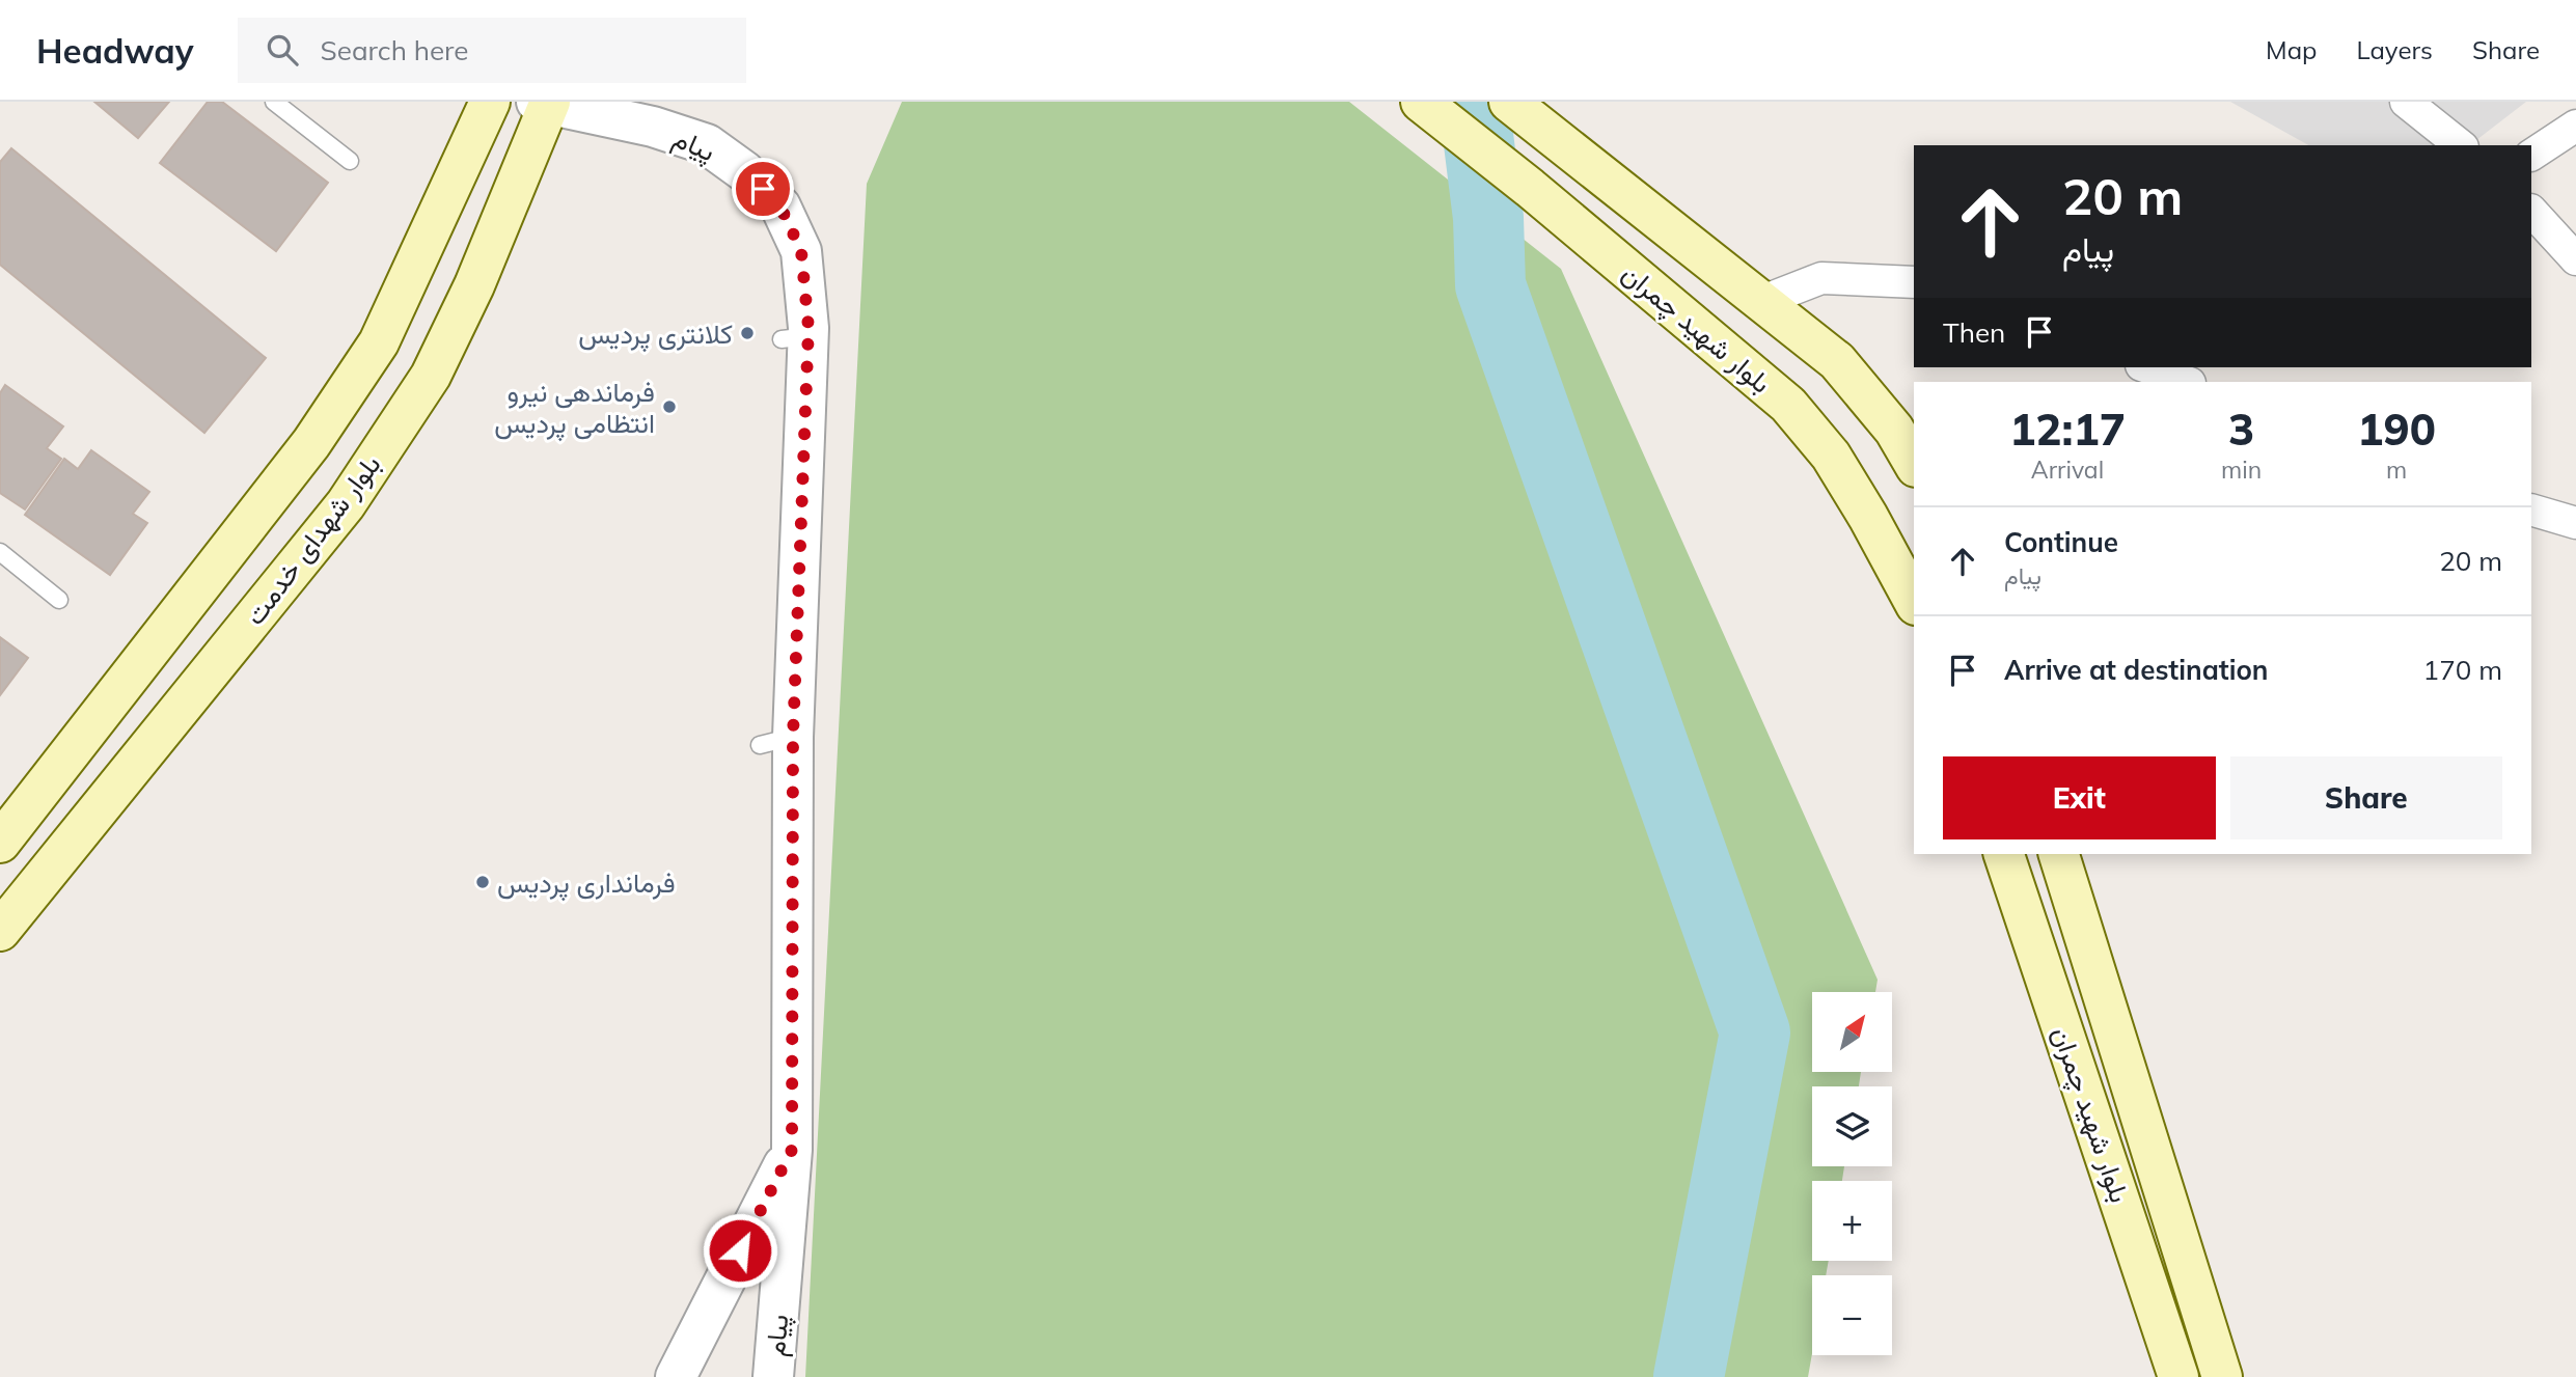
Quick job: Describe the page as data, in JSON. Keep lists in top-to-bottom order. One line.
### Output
{"streets":{"main road":["بلوار شهید چمران","بلوار شهدای خدمت"],"street":["پیام"]},"crossings":[["پیام","بلوار شهدای خدمت"]],"places":["کلانتری پردیس","فرماندهی نیرو انتظامی پردیس","فرمانداری پردیس"],"north":"top right","page":{"header":"Headway","search":"Search here","nav":["Map","Layers","Share"],"turn":["20 m","پیام"],"then":"Then","eta":["12:17","Arrival","3","min","190","m"],"list":[{"name":"Continue","note":"پیام","value":"20 m"},{"name":"Arrive at destination","value":"170 m"}],"buttons":["Exit","Share"],"map_buttons":["+","−"]}}
